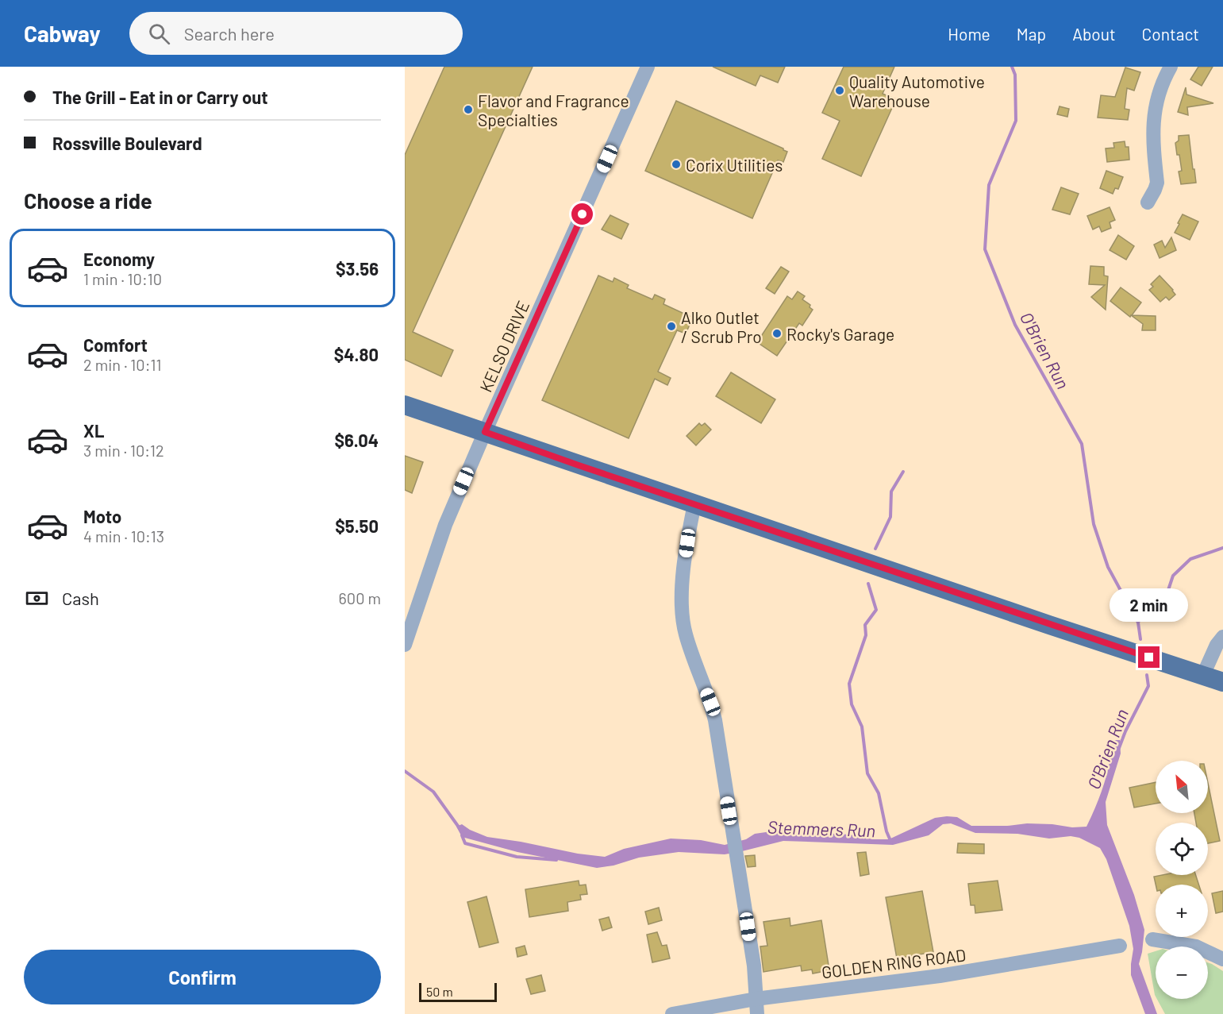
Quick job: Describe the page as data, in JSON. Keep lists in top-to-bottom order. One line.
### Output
{"streets":{"street":["KELSO DRIVE","GOLDEN RING ROAD"]},"water":["O'Brien Run","Stemmers Run"],"places":["Quality Automotive Warehouse","Flavor and Fragrance Specialties","Corix Utilities","Alko Outlet / Scrub Pro","Rocky's Garage"],"scale_bar":"50 m","north":"top left","page":{"header":"Cabway","search":"Search here","nav":["Home","Map","About","Contact"],"banner":["The Grill - Eat in or Carry out","Rossville Boulevard"],"heading":"Choose a ride","list":[{"name":"Economy","note":"1 min · 10:10","value":"$3.56"},{"name":"Comfort","note":"2 min · 10:11","value":"$4.80"},{"name":"XL","note":"3 min · 10:12","value":"$6.04"},{"name":"Moto","note":"4 min · 10:13","value":"$5.50"}],"pay":["Cash","600 m"],"bubble":"2 min","map_buttons":["+","−"],"buttons":"Confirm","scale":"50 m"}}
